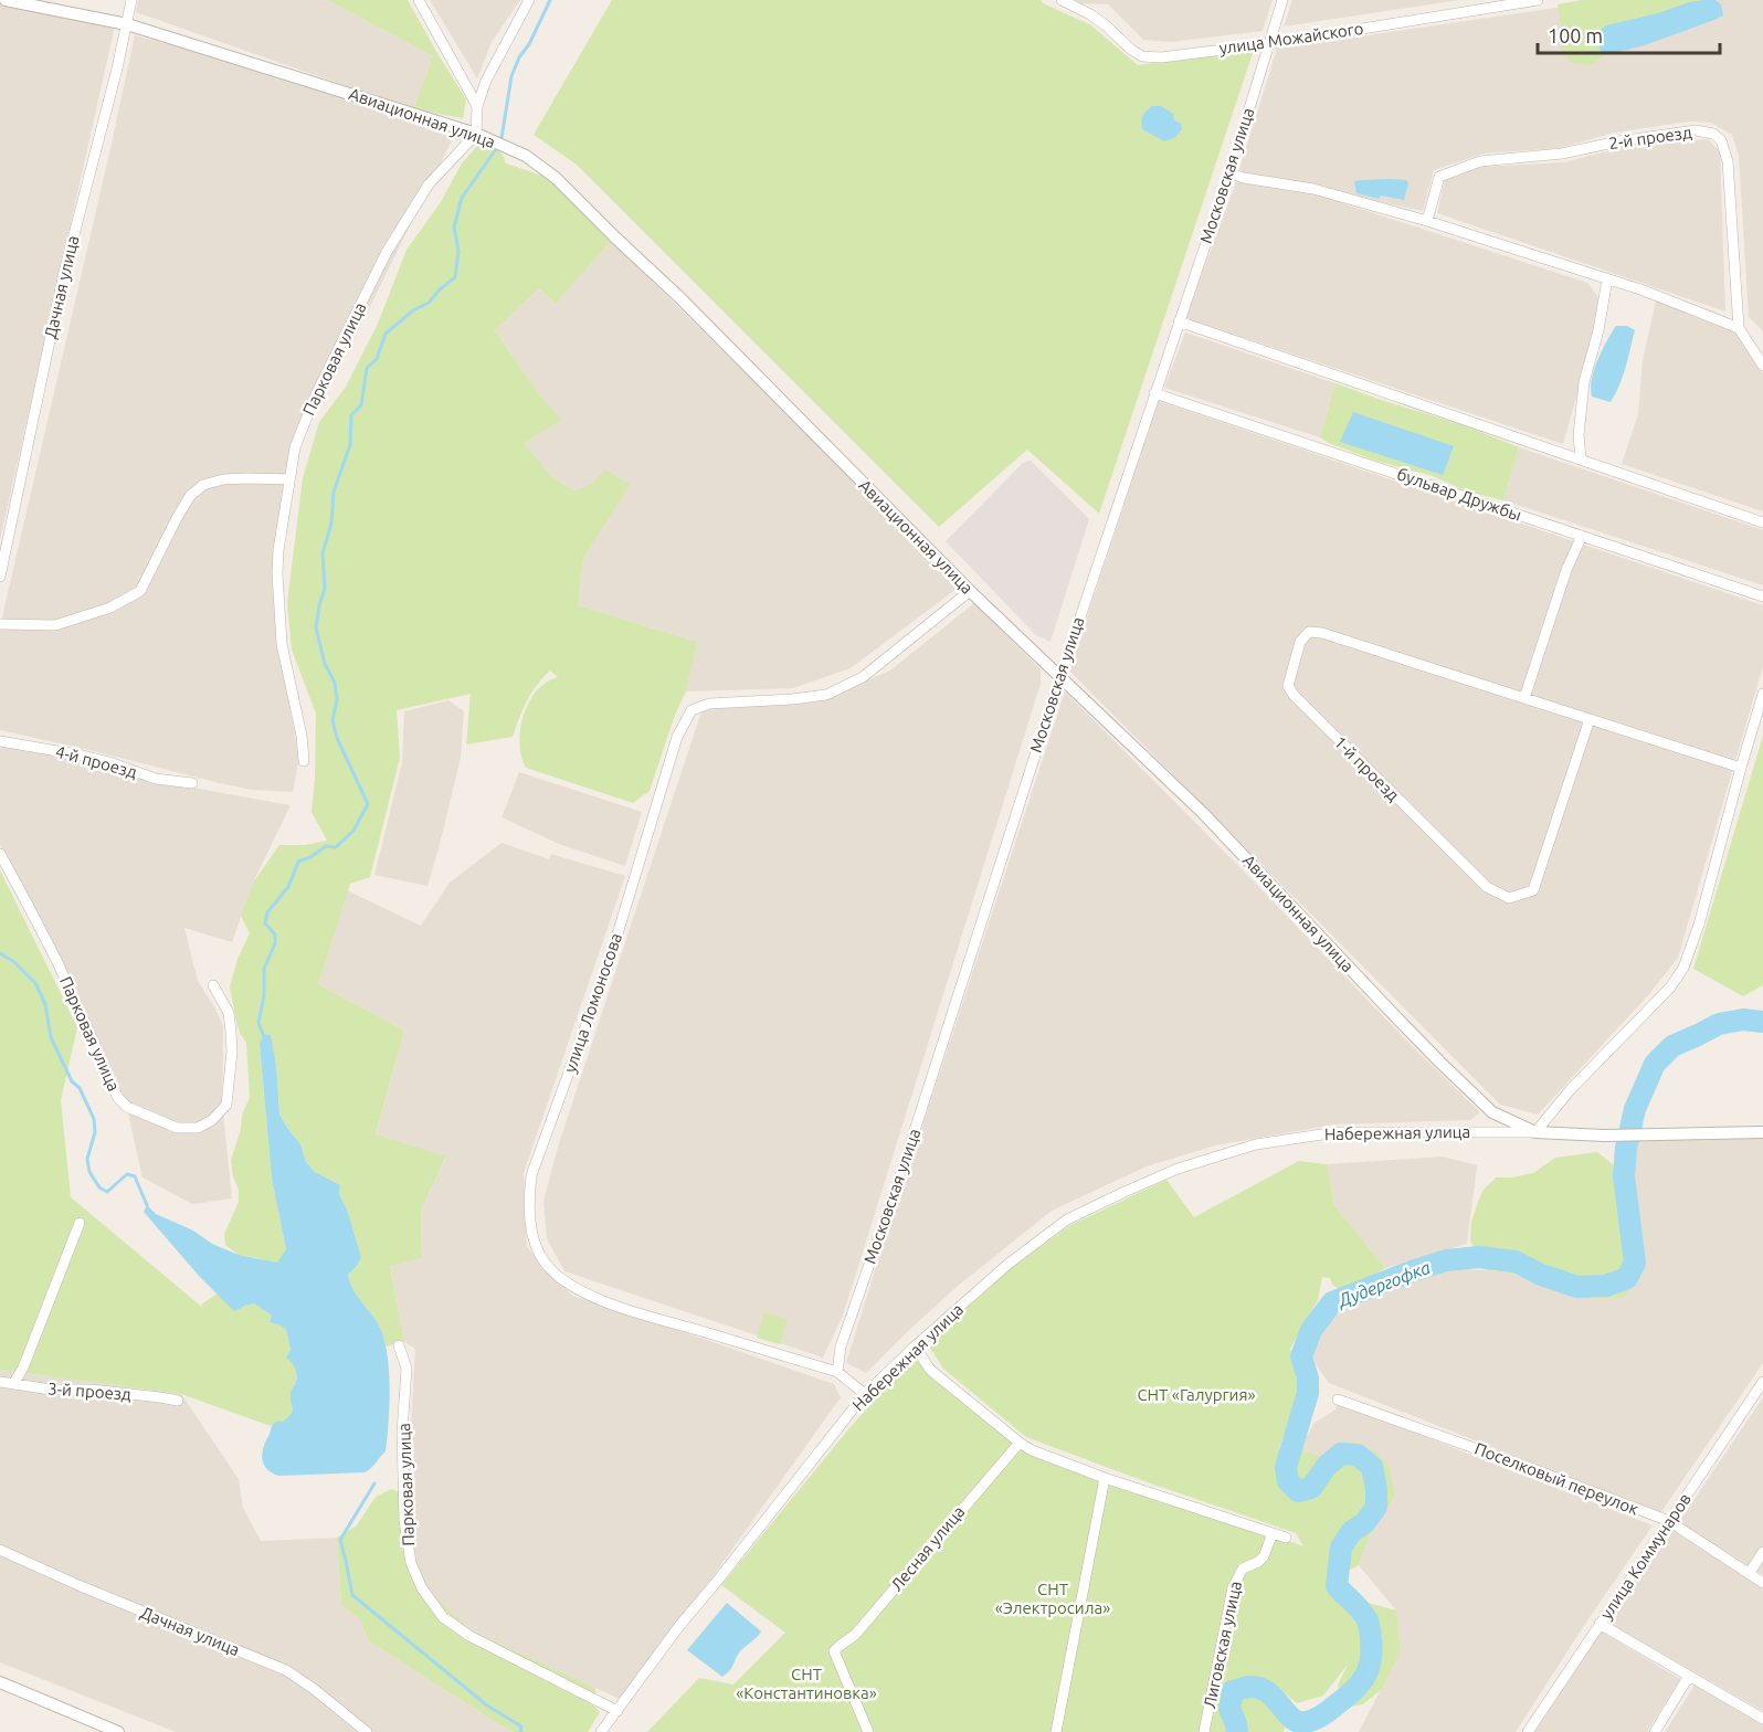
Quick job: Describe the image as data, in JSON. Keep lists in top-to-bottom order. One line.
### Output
{"streets":{"street":["улица Можайского","Авиационная улица","2-й проезд","Московская улица","Дачная улица","Парковая улица","бульвар Дружбы","4-й проезд","1-й проезд","улица Ломоносова","Набережная улица","3-й проезд","Поселковый переулок","Лесная улица","улица Коммунаров","Лиговская улица"]},"crossings":[["улица Можайского","Московская улица"],["Авиационная улица","Московская улица"],["Авиационная улица","Дачная улица"],["Авиационная улица","Парковая улица"],["Авиационная улица","улица Ломоносова"],["Авиационная улица","Набережная улица"],["Московская улица","бульвар Дружбы"],["Московская улица","улица Ломоносова"],["Парковая улица","Набережная улица"],["улица Ломоносова","Набережная улица"],["Поселковый переулок","улица Коммунаров"]],"water":["Дудергофка"],"parks":["СНТ «Галургия»","СНТ «Электросила»","СНТ «Константиновка»"],"scale_bar":"100 m"}
